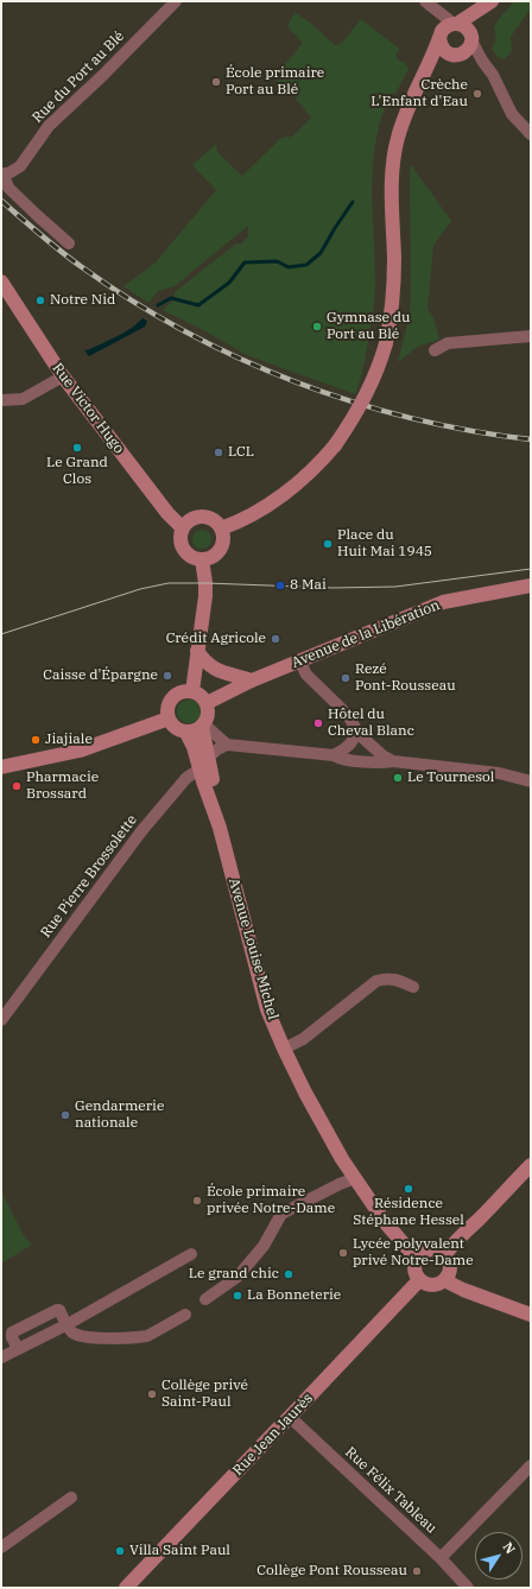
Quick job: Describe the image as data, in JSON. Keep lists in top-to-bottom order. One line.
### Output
{"streets":{"street":["Rue du Port au Blé","Rue Victor Hugo","Avenue de la Libération","Rue Pierre Brossolette","Avenue Louise Michel","Rue Jean Jaurès","Rue Félix Tableau"]},"crossings":[["Avenue de la Libération","Avenue Louise Michel"],["Rue Pierre Brossolette","Avenue Louise Michel"],["Avenue Louise Michel","Rue Jean Jaurès"],["Rue Jean Jaurès","Rue Félix Tableau"]],"places":["École primaire Port au Blé","Crèche L'Enfant d'Eau","Notre Nid","Gymnase du Port au Blé","Le Grand Clos","LCL","Place du Huit Mai 1945","8 Mai","Crédit Agricole","Caisse d'Épargne","Rezé Pont-Rousseau","Hôtel du Cheval Blanc","Jiajiale","Le Tournesol","Pharmacie Brossard","Gendarmerie nationale","Résidence Stéphane Hessel","École primaire privée Notre-Dame","Lycée polyvalent privé Notre-Dame","Le grand chic","La Bonneterie","Collège privé Saint-Paul","Villa Saint Paul","Collège Pont Rousseau"],"north":"top right"}
